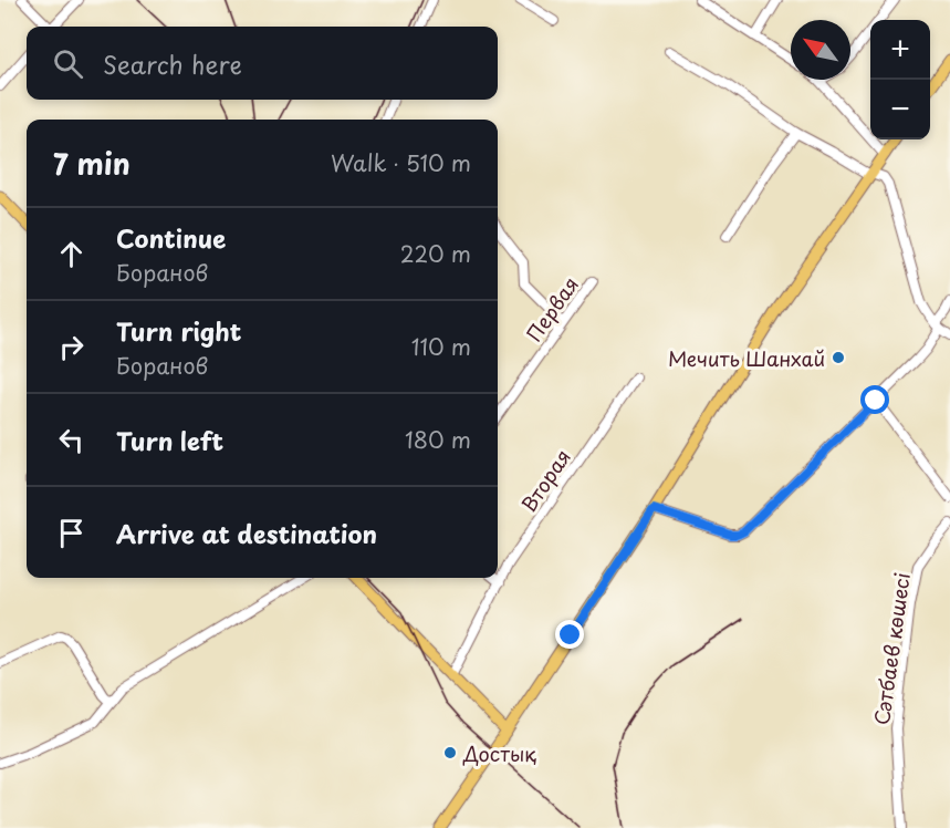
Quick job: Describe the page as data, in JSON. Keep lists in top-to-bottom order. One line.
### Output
{"streets":{"street":["Первая","Вторая","Сәтбаев көшесі"]},"places":["Мечить Шанхай","Достық"],"north":"top left","page":{"map_buttons":["+","−"],"search":"Search here","heading":["7 min","Walk · 510 m"],"list":[["Continue","Боранов","220 m"],["Turn right","Боранов","110 m"],["Turn left","180 m"],"Arrive at destination"]}}
